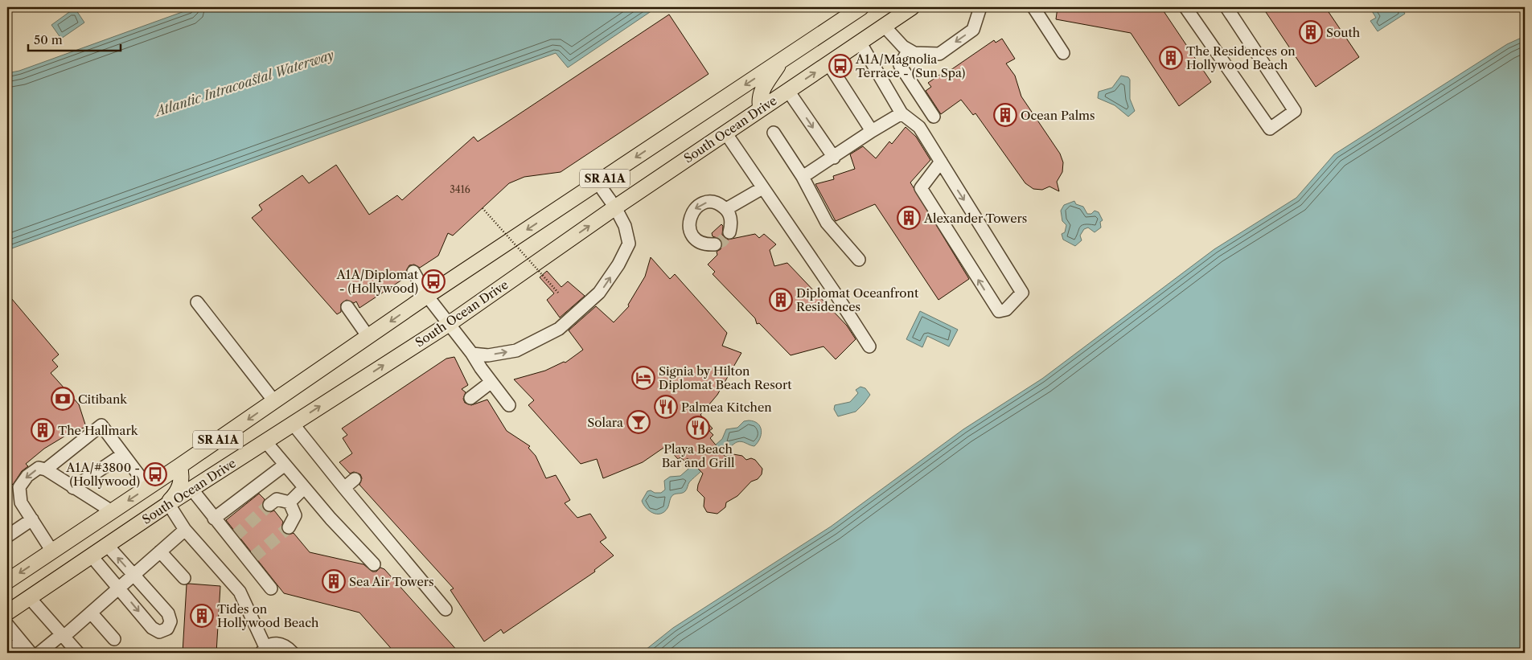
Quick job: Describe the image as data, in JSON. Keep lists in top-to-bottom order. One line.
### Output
{"streets":{"main road":["South Ocean Drive","SR A1A"]},"water":["Atlantic Intracoastal Waterway"],"places":{"building":["South","The Residences on Hollywood Beach","Ocean Palms","Alexander Towers","Diplomat Oceanfront Residences","The Hallmark","Sea Air Towers","Tides on Hollywood Beach"],"bus stop":["A1A/Magnolia Terrace - (Sun Spa)","A1A/Diplomat - (Hollywood)","A1A/#3800 - (Hollywood)"],"hotel":["Signia by Hilton Diplomat Beach Resort"],"bank":["Citibank"],"restaurant":["Palmea Kitchen","Playa Beach Bar and Grill"],"bar":["Solara"]},"house_numbers":["3416"],"scale_bar":"50 m"}
